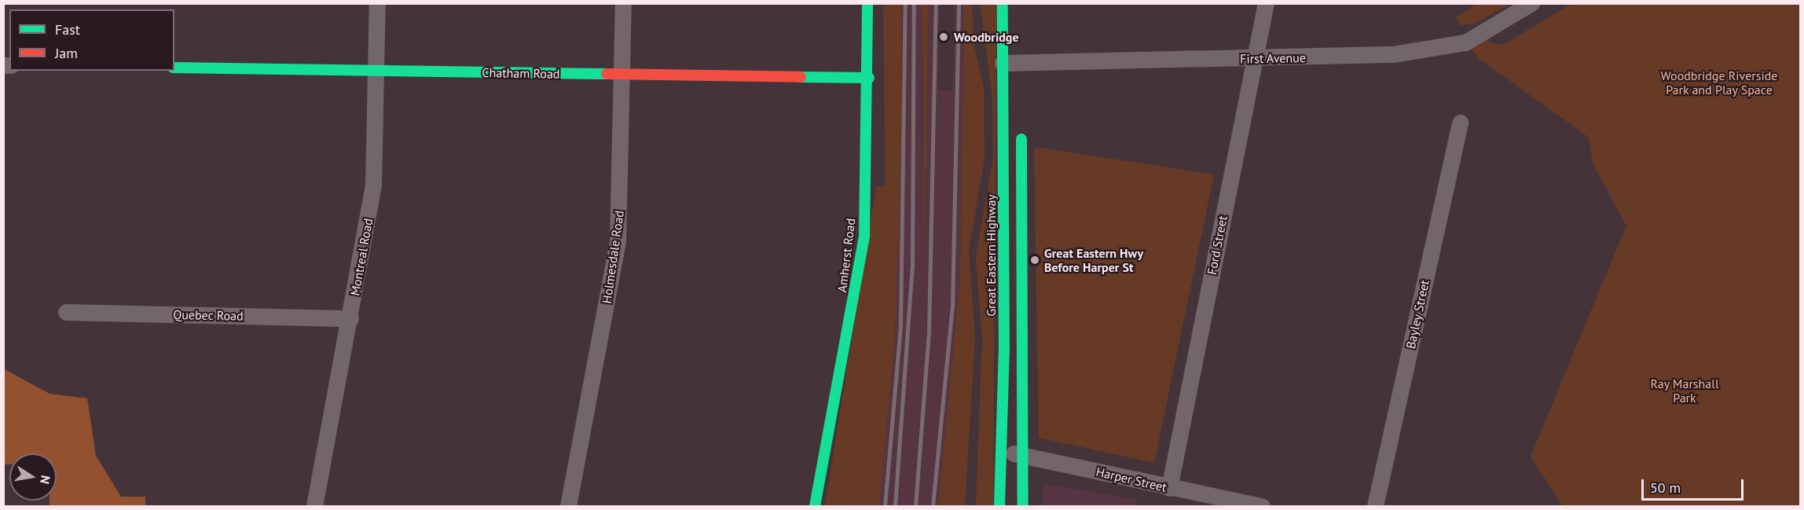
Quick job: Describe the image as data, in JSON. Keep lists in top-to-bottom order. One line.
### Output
{"streets":{"main road":["Chatham Road","Amherst Road","Great Eastern Highway"],"street":["First Avenue","Ford Street","Montreal Road","Holmesdale Road","Bayley Street","Quebec Road","Harper Street"]},"crossings":[["First Avenue","Ford Street"],["First Avenue","Great Eastern Highway"],["Chatham Road","Amherst Road"],["Chatham Road","Montreal Road"],["Chatham Road","Holmesdale Road"],["Ford Street","Harper Street"],["Great Eastern Highway","Harper Street"],["Montreal Road","Quebec Road"]],"parks":["Woodbridge Riverside Park and Play Space","Ray Marshall Park"],"places":["Woodbridge","Great Eastern Hwy Before Harper St"],"legend":["Fast","Jam"],"scale_bar":"50 m","north":"right"}
